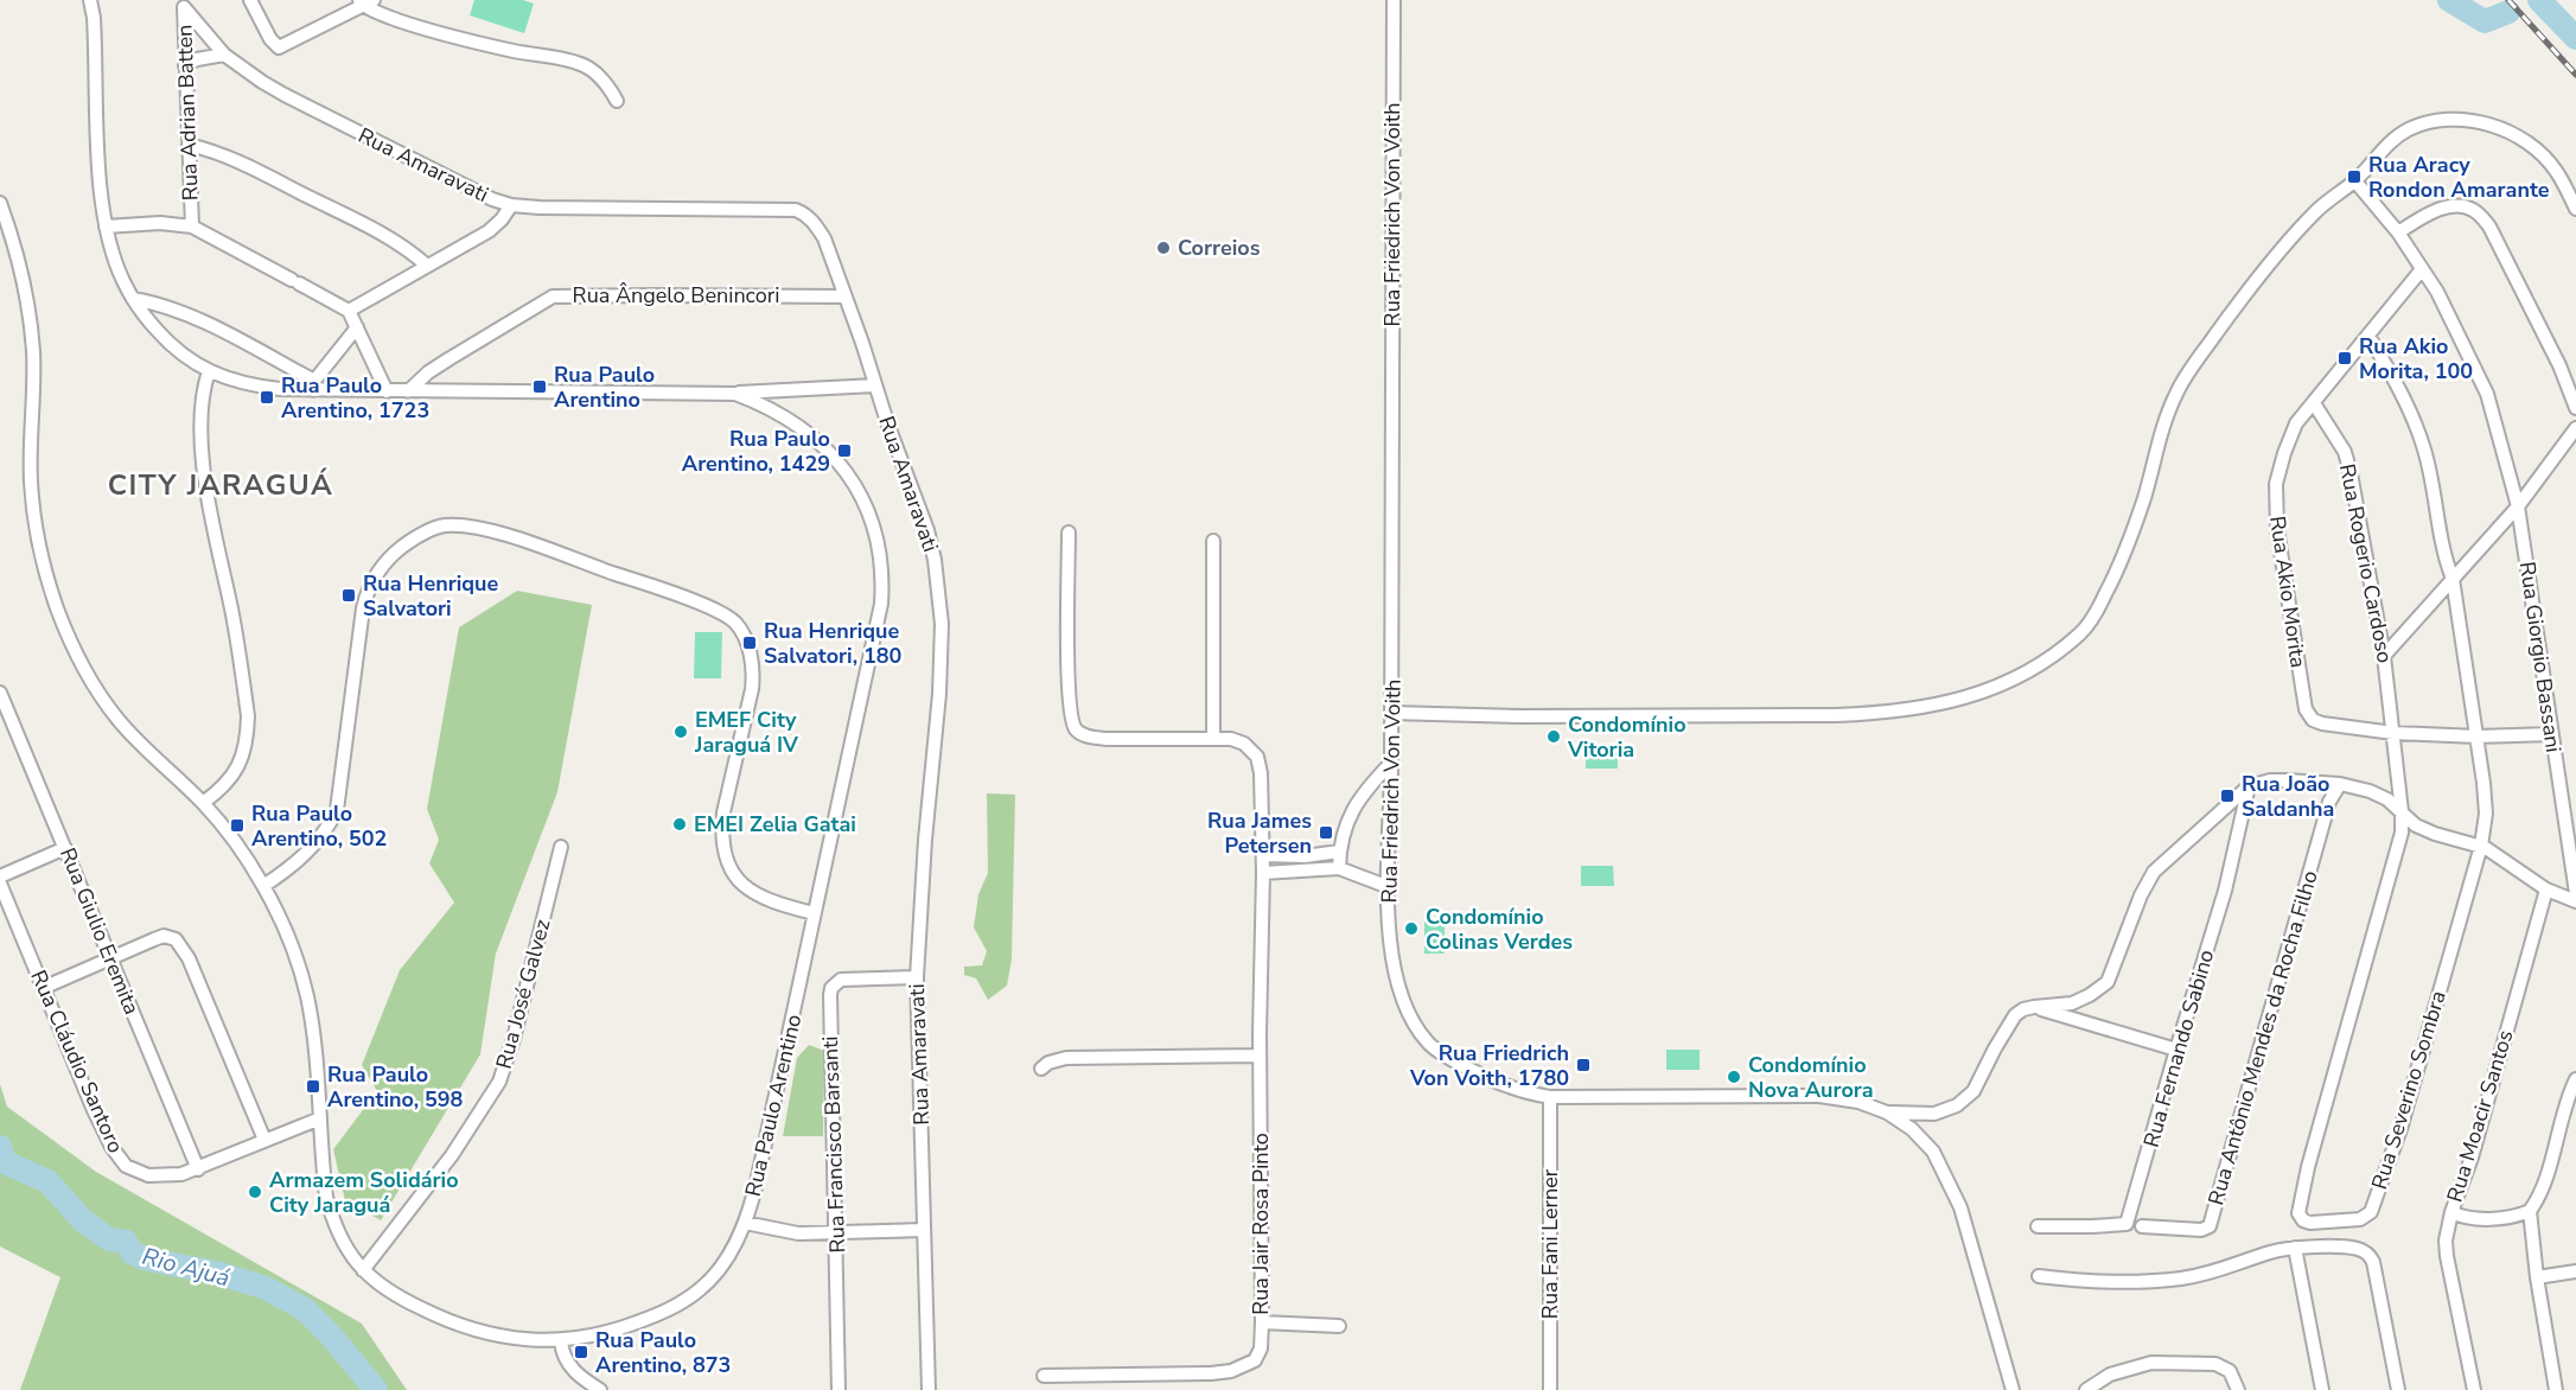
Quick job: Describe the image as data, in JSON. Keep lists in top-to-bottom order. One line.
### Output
{"streets":{"street":["Rua Adrian Batten","Rua Amaravati","Rua Friedrich Von Voith","Rua Ângelo Benincori","Rua Rogerio Cardoso","Rua Akio Morita","Rua Giorgio Bassani","Rua Giulio Eremita","Rua José Galvez","Rua Antônio Mendes da Rocha Filho","Rua Fernando Sabino","Rua Cláudio Santoro","Rua Severino Sombra","Rua Paulo Arentino","Rua Moacir Santos","Rua Francisco Barsanti","Rua Jair Rosa Pinto","Rua Fani Lerner"]},"crossings":[["Rua Adrian Batten","Rua Amaravati"],["Rua Amaravati","Rua Ângelo Benincori"],["Rua Amaravati","Rua Francisco Barsanti"],["Rua Friedrich Von Voith","Rua Fani Lerner"],["Rua Ângelo Benincori","Rua Paulo Arentino"],["Rua Rogerio Cardoso","Rua Akio Morita"],["Rua Rogerio Cardoso","Rua Severino Sombra"],["Rua Akio Morita","Rua Giorgio Bassani"],["Rua Akio Morita","Rua Severino Sombra"],["Rua Giulio Eremita","Rua Cláudio Santoro"],["Rua José Galvez","Rua Paulo Arentino"],["Rua Cláudio Santoro","Rua Paulo Arentino"]],"districts":["CITY JARAGUÁ"],"water":["Rio Ajuá"],"places":{"transit":["Rua Aracy Rondon Amarante","Rua Akio Morita, 100","Rua Paulo Arentino","Rua Paulo Arentino, 1723","Rua Paulo Arentino, 1429","Rua Henrique Salvatori","Rua Henrique Salvatori, 180","Rua João Saldanha","Rua Paulo Arentino, 502","Rua James Petersen","Rua Friedrich Von Voith, 1780","Rua Paulo Arentino, 598","Rua Paulo Arentino, 873"],"other":["Correios","EMEF City Jaraguá IV","Condomínio Vitoria","EMEI Zelia Gatai","Condomínio Colinas Verdes","Condomínio Nova Aurora","Armazem Solidário City Jaraguá"]}}
